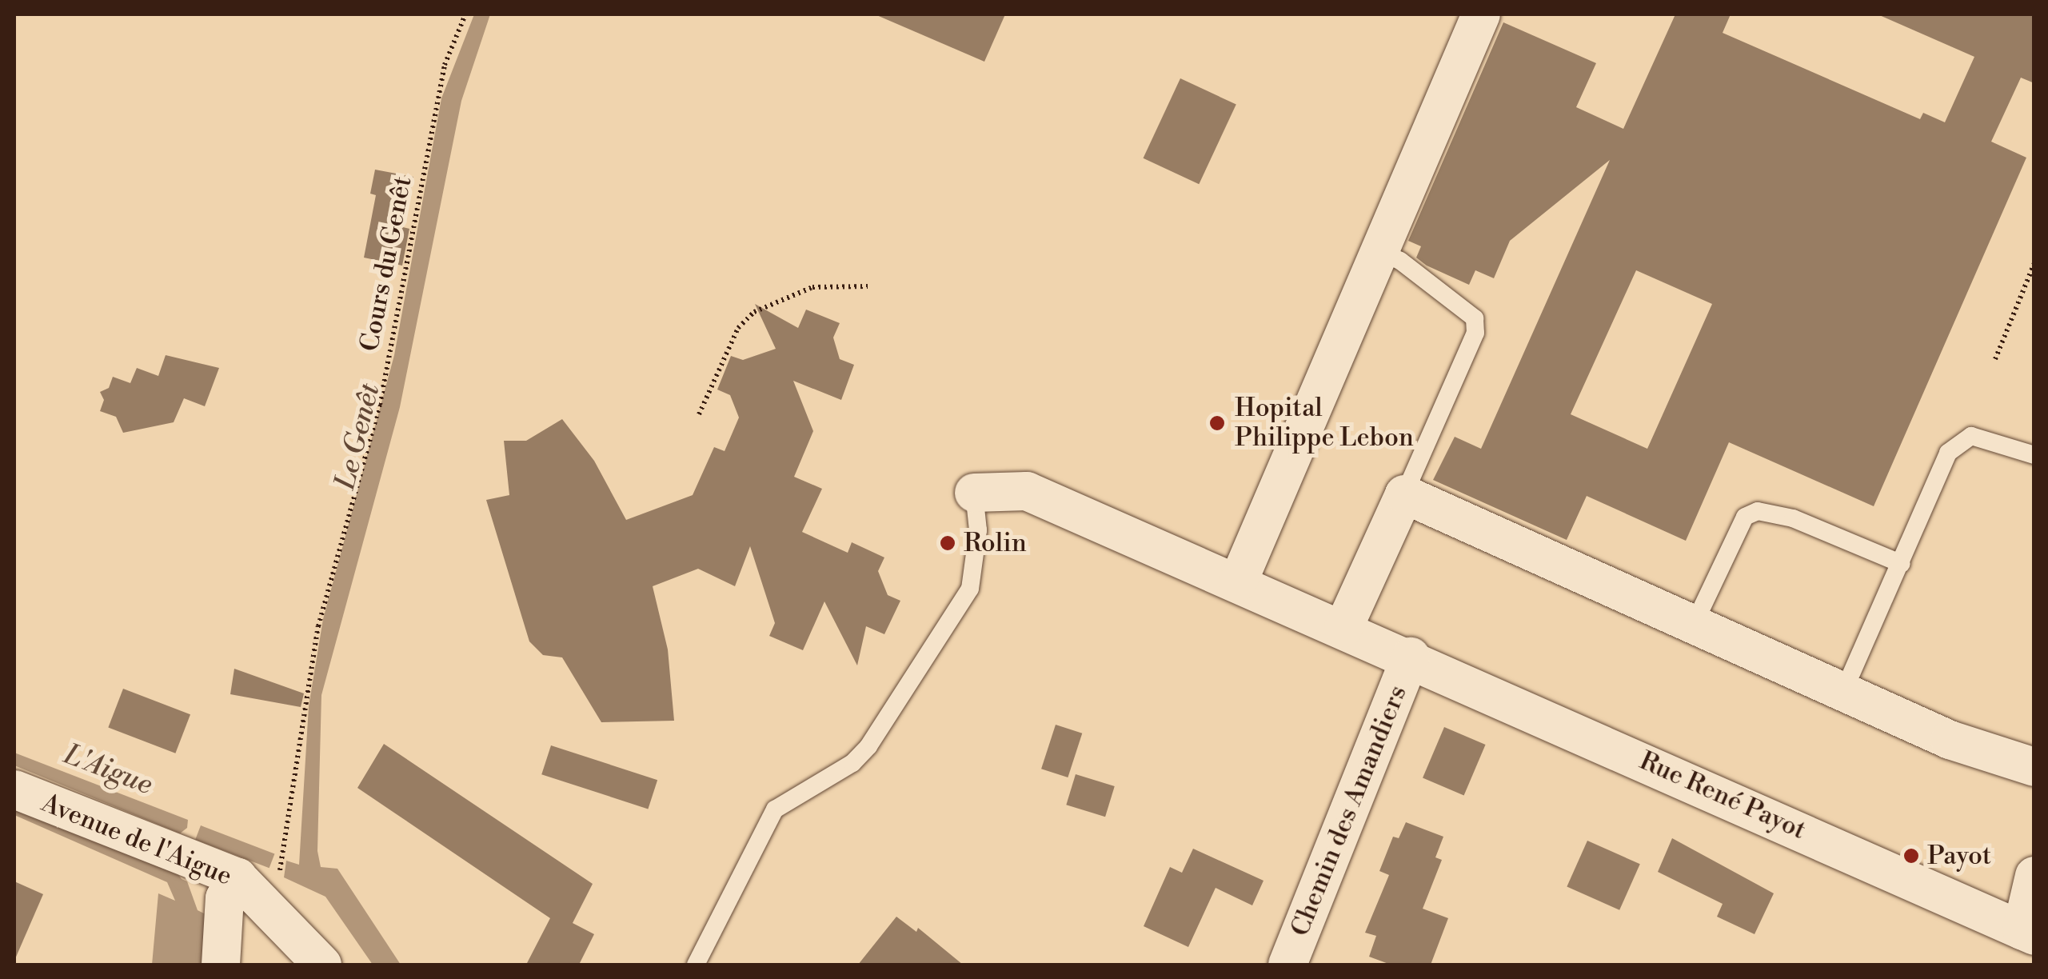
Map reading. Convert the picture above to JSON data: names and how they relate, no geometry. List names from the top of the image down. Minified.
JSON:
{"streets":{"street":["Rue René Payot","Chemin des Amandiers","Avenue de l'Aigue"],"path":["Cours du Genêt"]},"crossings":[["Rue René Payot","Chemin des Amandiers"]],"water":["Le Genêt","L'Aigue"],"places":["Hopital Philippe Lebon","Rolin","Payot"]}
